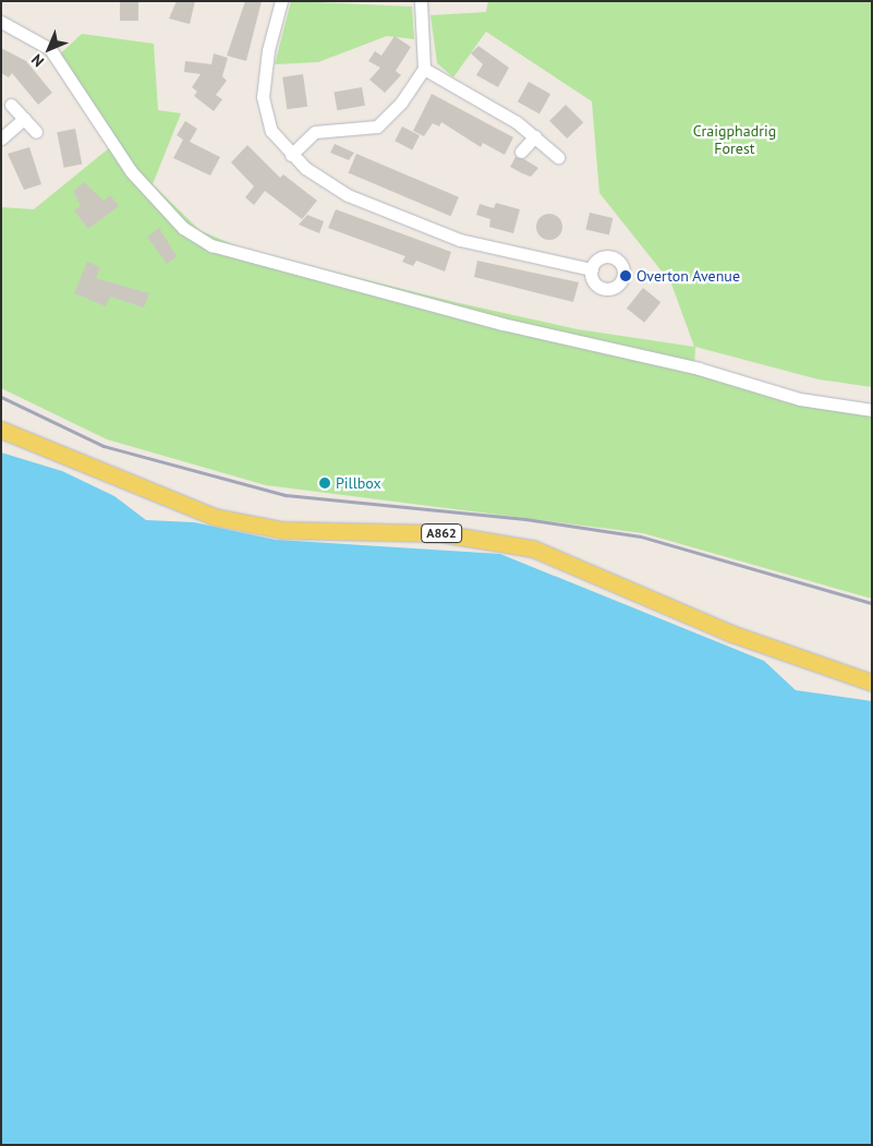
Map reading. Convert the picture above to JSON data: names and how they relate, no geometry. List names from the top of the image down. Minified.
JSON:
{"streets":{"main road":["A862"]},"parks":["Craigphadrig Forest"],"places":["Overton Avenue","Pillbox"],"north":"bottom left"}
